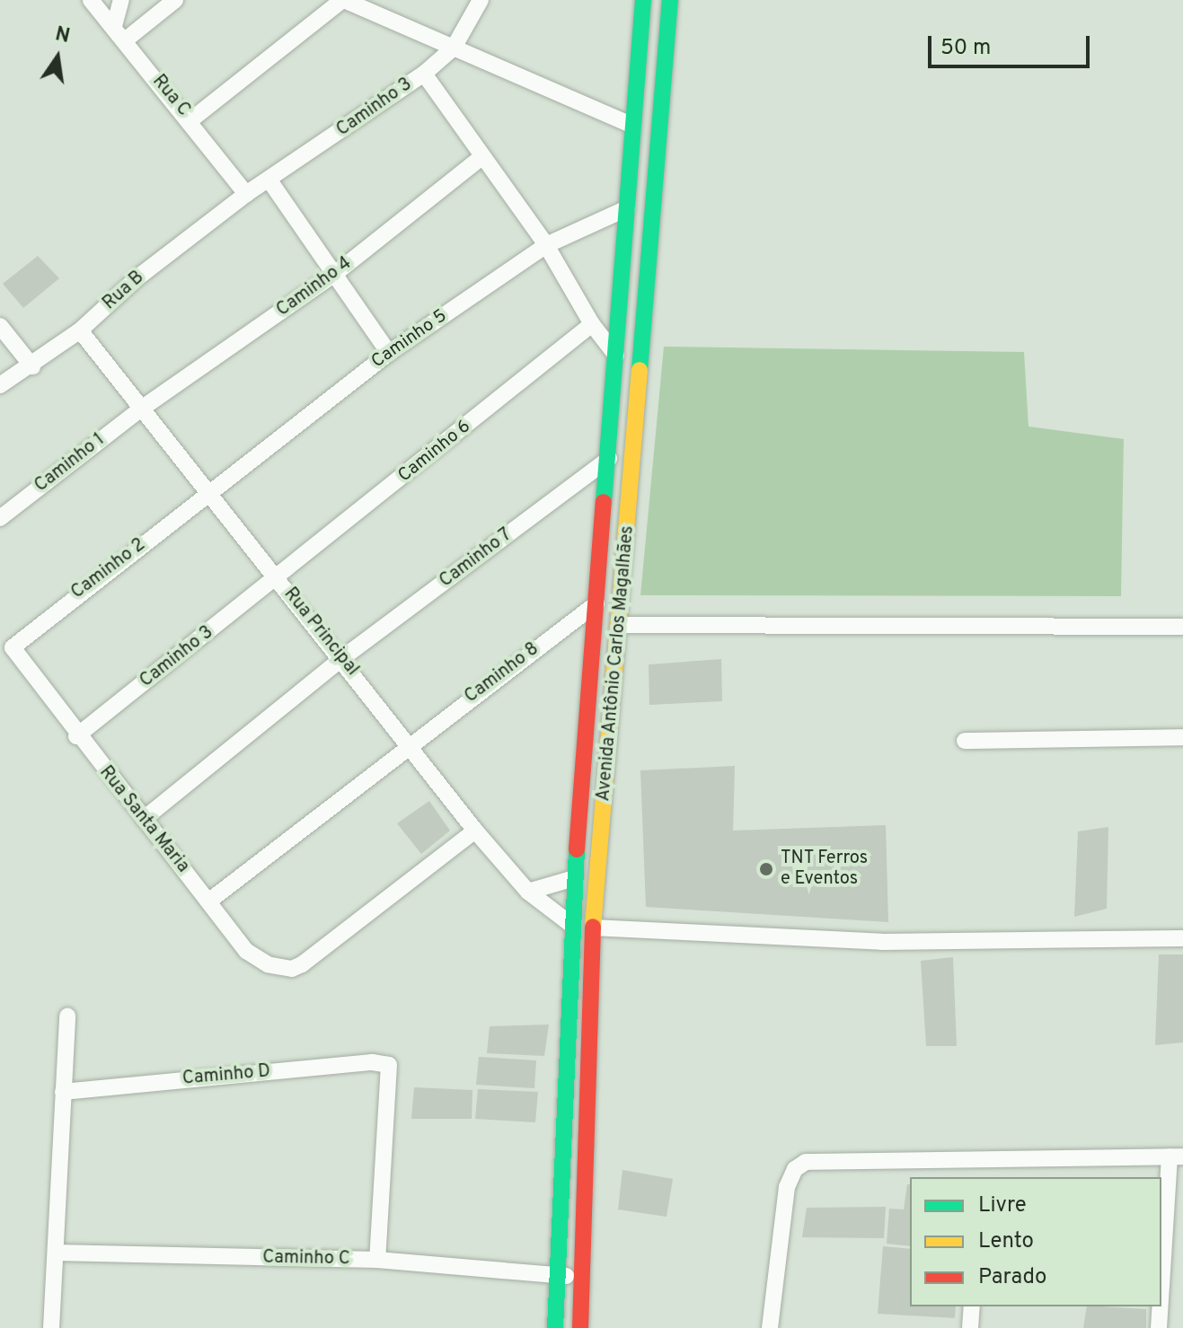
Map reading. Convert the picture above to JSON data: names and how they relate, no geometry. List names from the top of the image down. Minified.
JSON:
{"streets":{"main road":["Avenida Antônio Carlos Magalhães"],"street":["Rua C","Caminho 3","Caminho 4","Rua B","Caminho 5","Caminho 6","Caminho 1","Caminho 7","Caminho 2","Rua Principal","Caminho 8","Rua Santa Maria","Caminho D","Caminho C"]},"crossings":[["Rua C","Caminho 3"],["Rua C","Rua B"],["Caminho 3","Rua B"],["Caminho 3","Caminho 6"],["Caminho 3","Rua Principal"],["Caminho 3","Rua Santa Maria"],["Caminho 4","Caminho 1"],["Caminho 4","Rua Principal"],["Rua B","Rua Principal"],["Caminho 5","Caminho 2"],["Caminho 5","Rua Principal"],["Caminho 5","Avenida Antônio Carlos Magalhães"],["Caminho 6","Rua Principal"],["Caminho 1","Rua Principal"],["Caminho 7","Rua Principal"],["Caminho 7","Avenida Antônio Carlos Magalhães"],["Caminho 2","Rua Principal"],["Caminho 2","Rua Santa Maria"],["Rua Principal","Avenida Antônio Carlos Magalhães"],["Rua Principal","Caminho 8"],["Rua Principal","Rua Santa Maria"],["Avenida Antônio Carlos Magalhães","Caminho 8"],["Avenida Antônio Carlos Magalhães","Caminho C"],["Caminho D","Caminho C"]],"places":["TNT Ferros e Eventos"],"legend":["Livre","Lento","Parado"],"scale_bar":"50 m","north":"top"}
